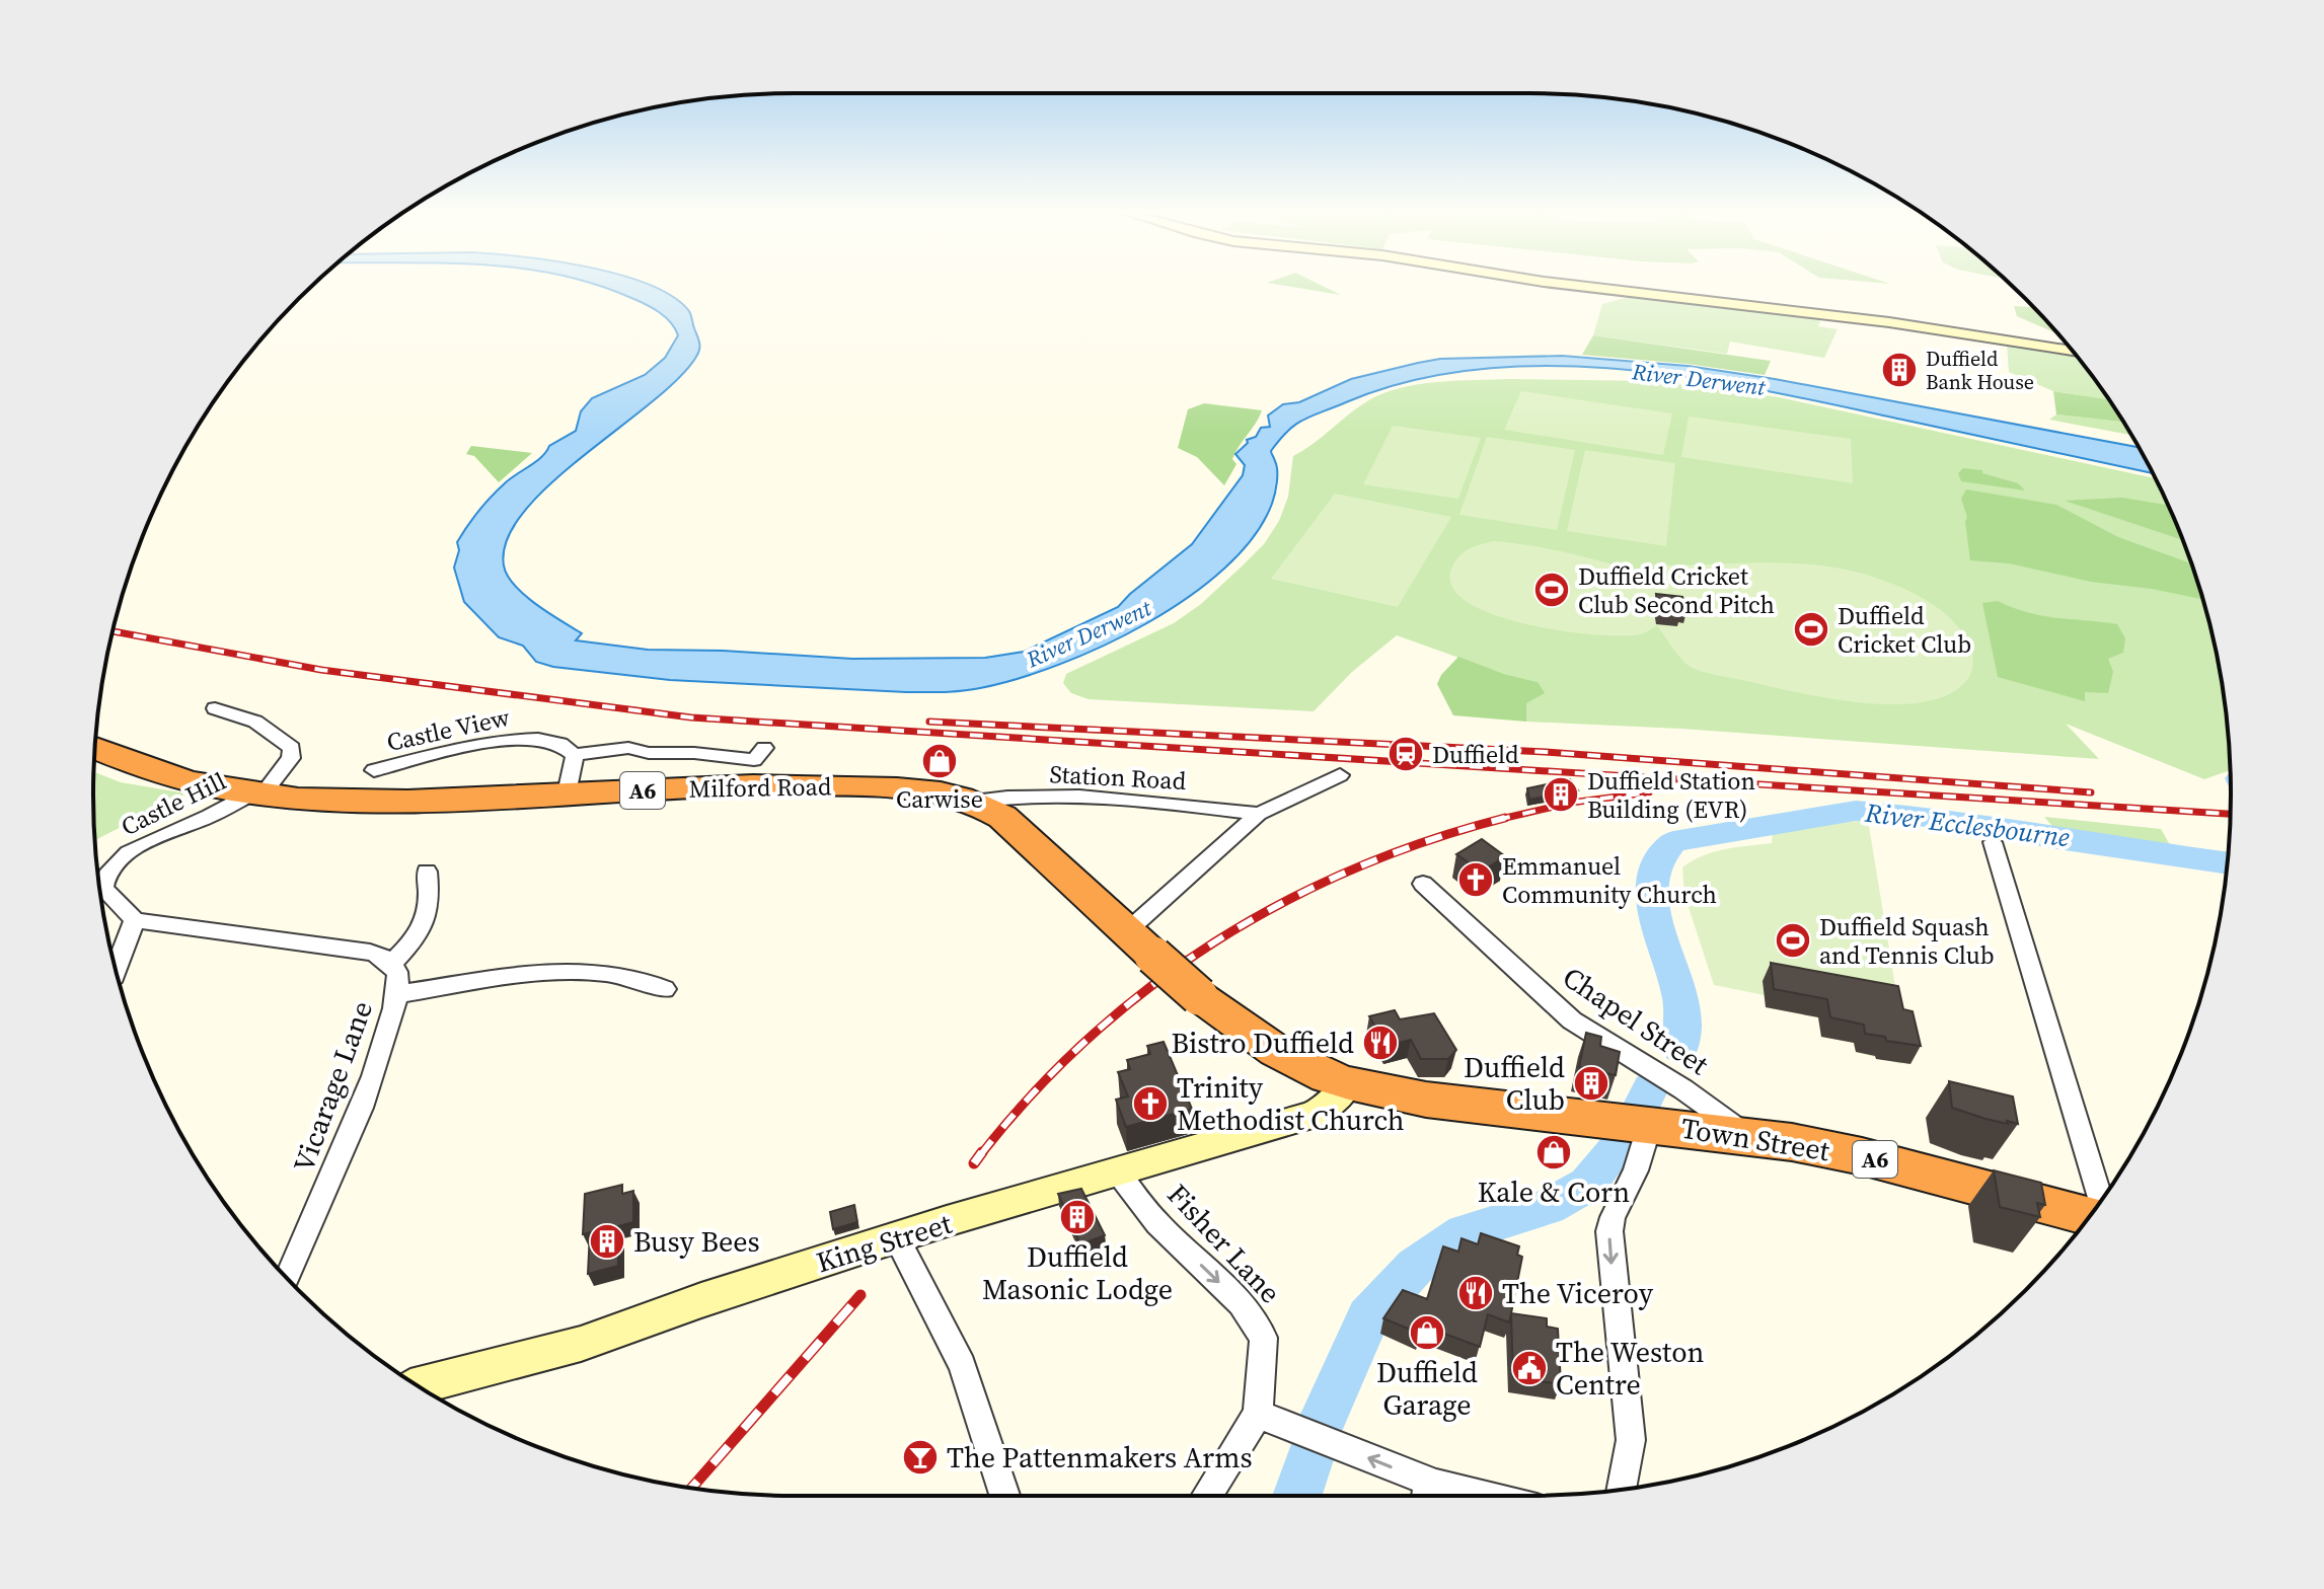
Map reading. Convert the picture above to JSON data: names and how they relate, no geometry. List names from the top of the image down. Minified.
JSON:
{"streets":{"highway":["Milford Road","A6","Town Street"],"street":["Castle View","Station Road","Castle Hill","Chapel Street","Vicarage Lane","King Street","Fisher Lane"]},"crossings":[["Station Road","Milford Road"],["Milford Road","A6"],["Milford Road","Castle Hill"],["Milford Road","King Street"],["A6","Town Street"],["A6","King Street"],["Chapel Street","Town Street"],["King Street","Fisher Lane"]],"one_way":["Fisher Lane"],"water":["River Derwent","River Ecclesbourne"],"places":{"building":["Duffield Bank House","Duffield Station Building (EVR)","Duffield Club","Duffield Masonic Lodge","Busy Bees"],"sports":["Duffield Cricket Club Second Pitch","Duffield Cricket Club","Duffield Squash and Tennis Club"],"station":["Duffield"],"shop":["Carwise","Kale & Corn","Duffield Garage"],"church":["Emmanuel Community Church","Trinity Methodist Church"],"restaurant":["Bistro Duffield","The Viceroy"],"public building":["The Weston Centre"],"bar":["The Pattenmakers Arms"]}}
